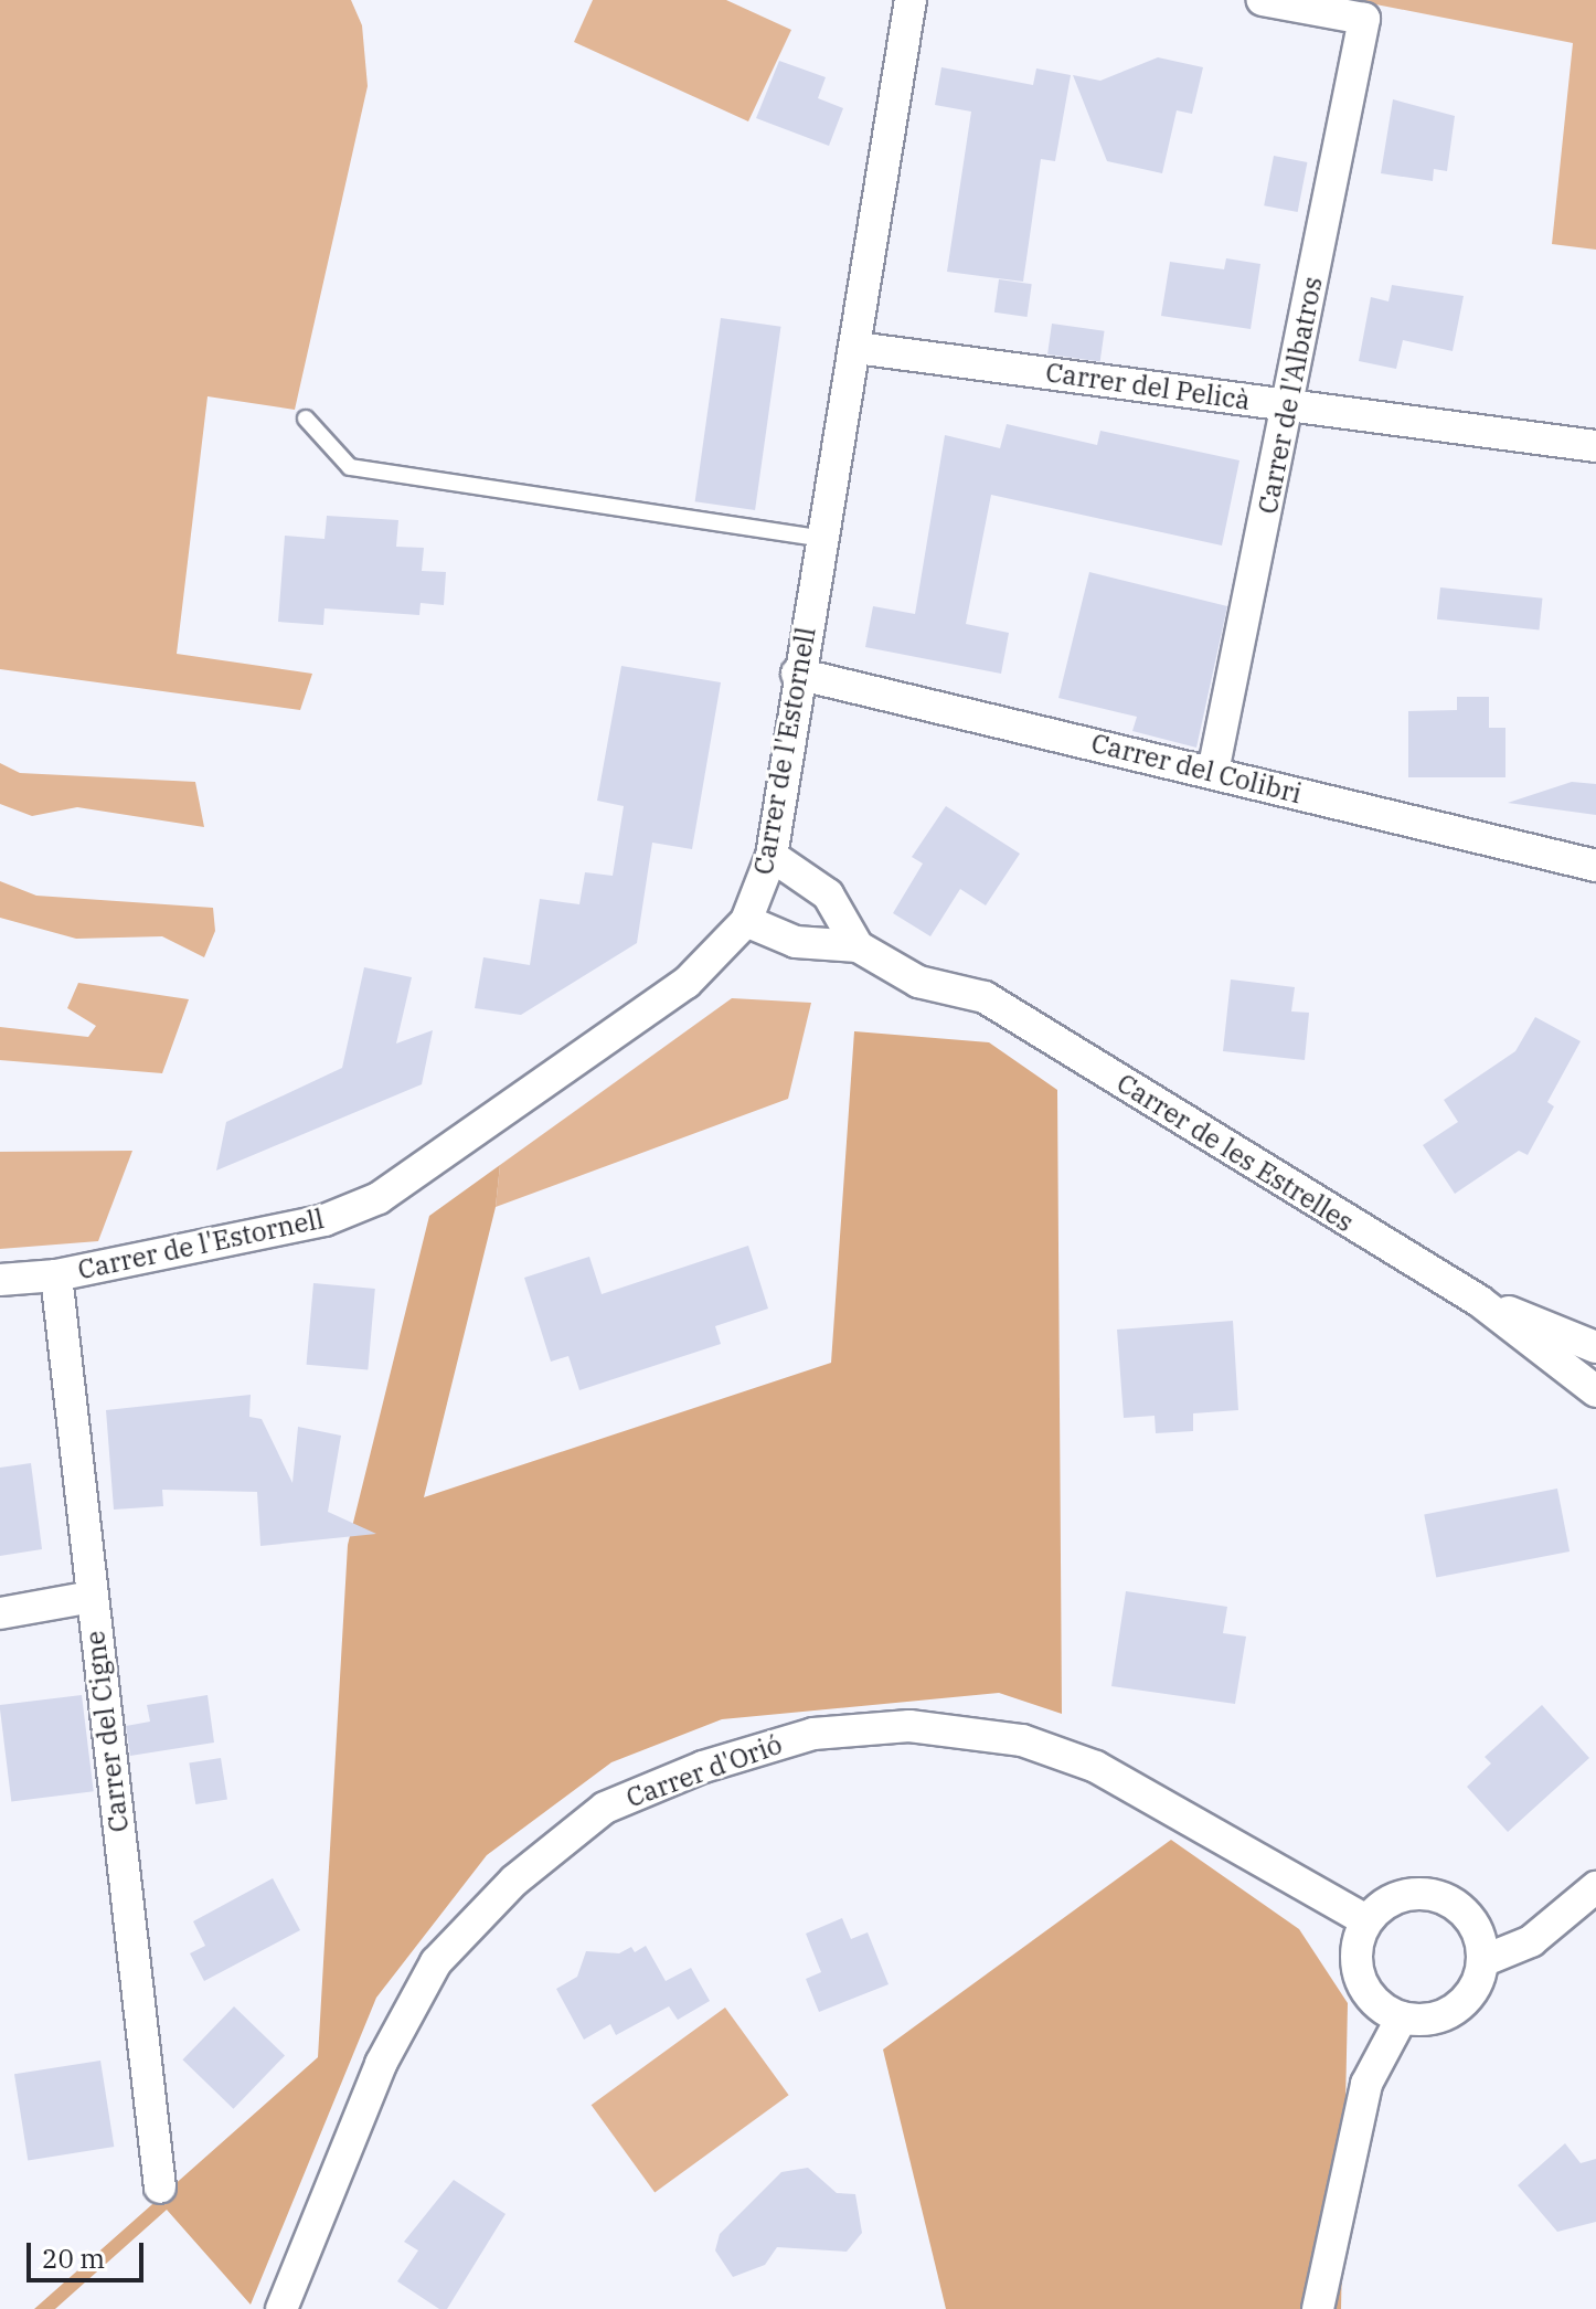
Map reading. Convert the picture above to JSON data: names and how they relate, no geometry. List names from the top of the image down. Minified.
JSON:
{"streets":{"street":["Carrer del Pelicà","Carrer de l'Albatros","Carrer de l'Estornell","Carrer del Colibri","Carrer de les Estrelles","Carrer del Cigne","Carrer d'Orió"]},"crossings":[["Carrer del Pelicà","Carrer de l'Albatros"],["Carrer del Pelicà","Carrer de l'Estornell"],["Carrer de l'Albatros","Carrer del Colibri"],["Carrer de l'Estornell","Carrer del Colibri"],["Carrer de l'Estornell","Carrer de les Estrelles"],["Carrer de l'Estornell","Carrer del Cigne"]],"scale_bar":"20 m"}
